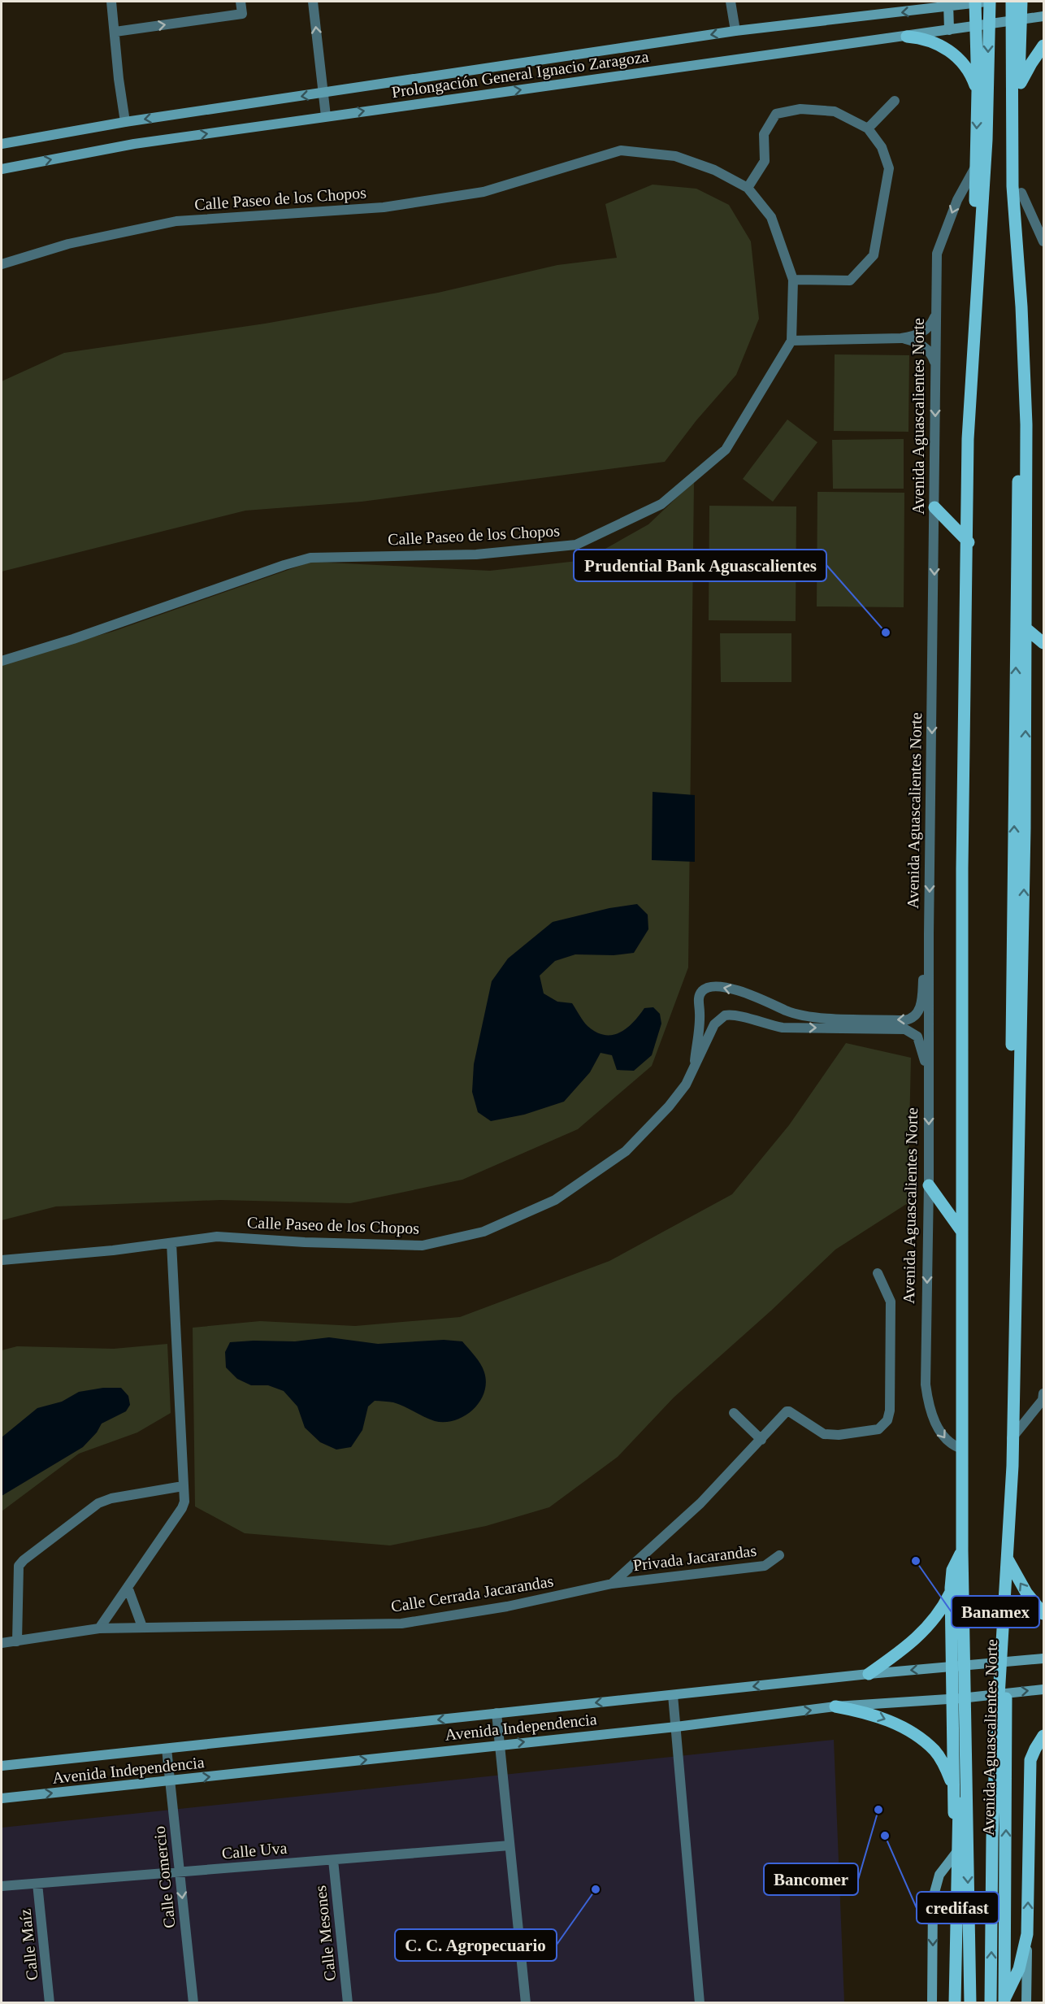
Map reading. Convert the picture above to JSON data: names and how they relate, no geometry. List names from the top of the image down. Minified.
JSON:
{"streets":{"main road":["Avenida Aguascalientes Norte"],"street":["Prolongación General Ignacio Zaragoza","Calle Paseo de los Chopos","Privada Jacarandas","Calle Cerrada Jacarandas","Avenida Independencia","Calle Uva","Calle Comercio","Calle Mesones","Calle Maíz"]},"crossings":[["Prolongación General Ignacio Zaragoza","Avenida Aguascalientes Norte"],["Calle Paseo de los Chopos","Avenida Aguascalientes Norte"],["Avenida Aguascalientes Norte","Avenida Independencia"],["Privada Jacarandas","Calle Cerrada Jacarandas"],["Avenida Independencia","Calle Comercio"],["Calle Uva","Calle Comercio"],["Calle Uva","Calle Mesones"],["Calle Uva","Calle Maíz"]],"one_way":["Calle Comercio"],"places":["Prudential Bank Aguascalientes","Banamex","Bancomer","credifast","C. C. Agropecuario"]}
